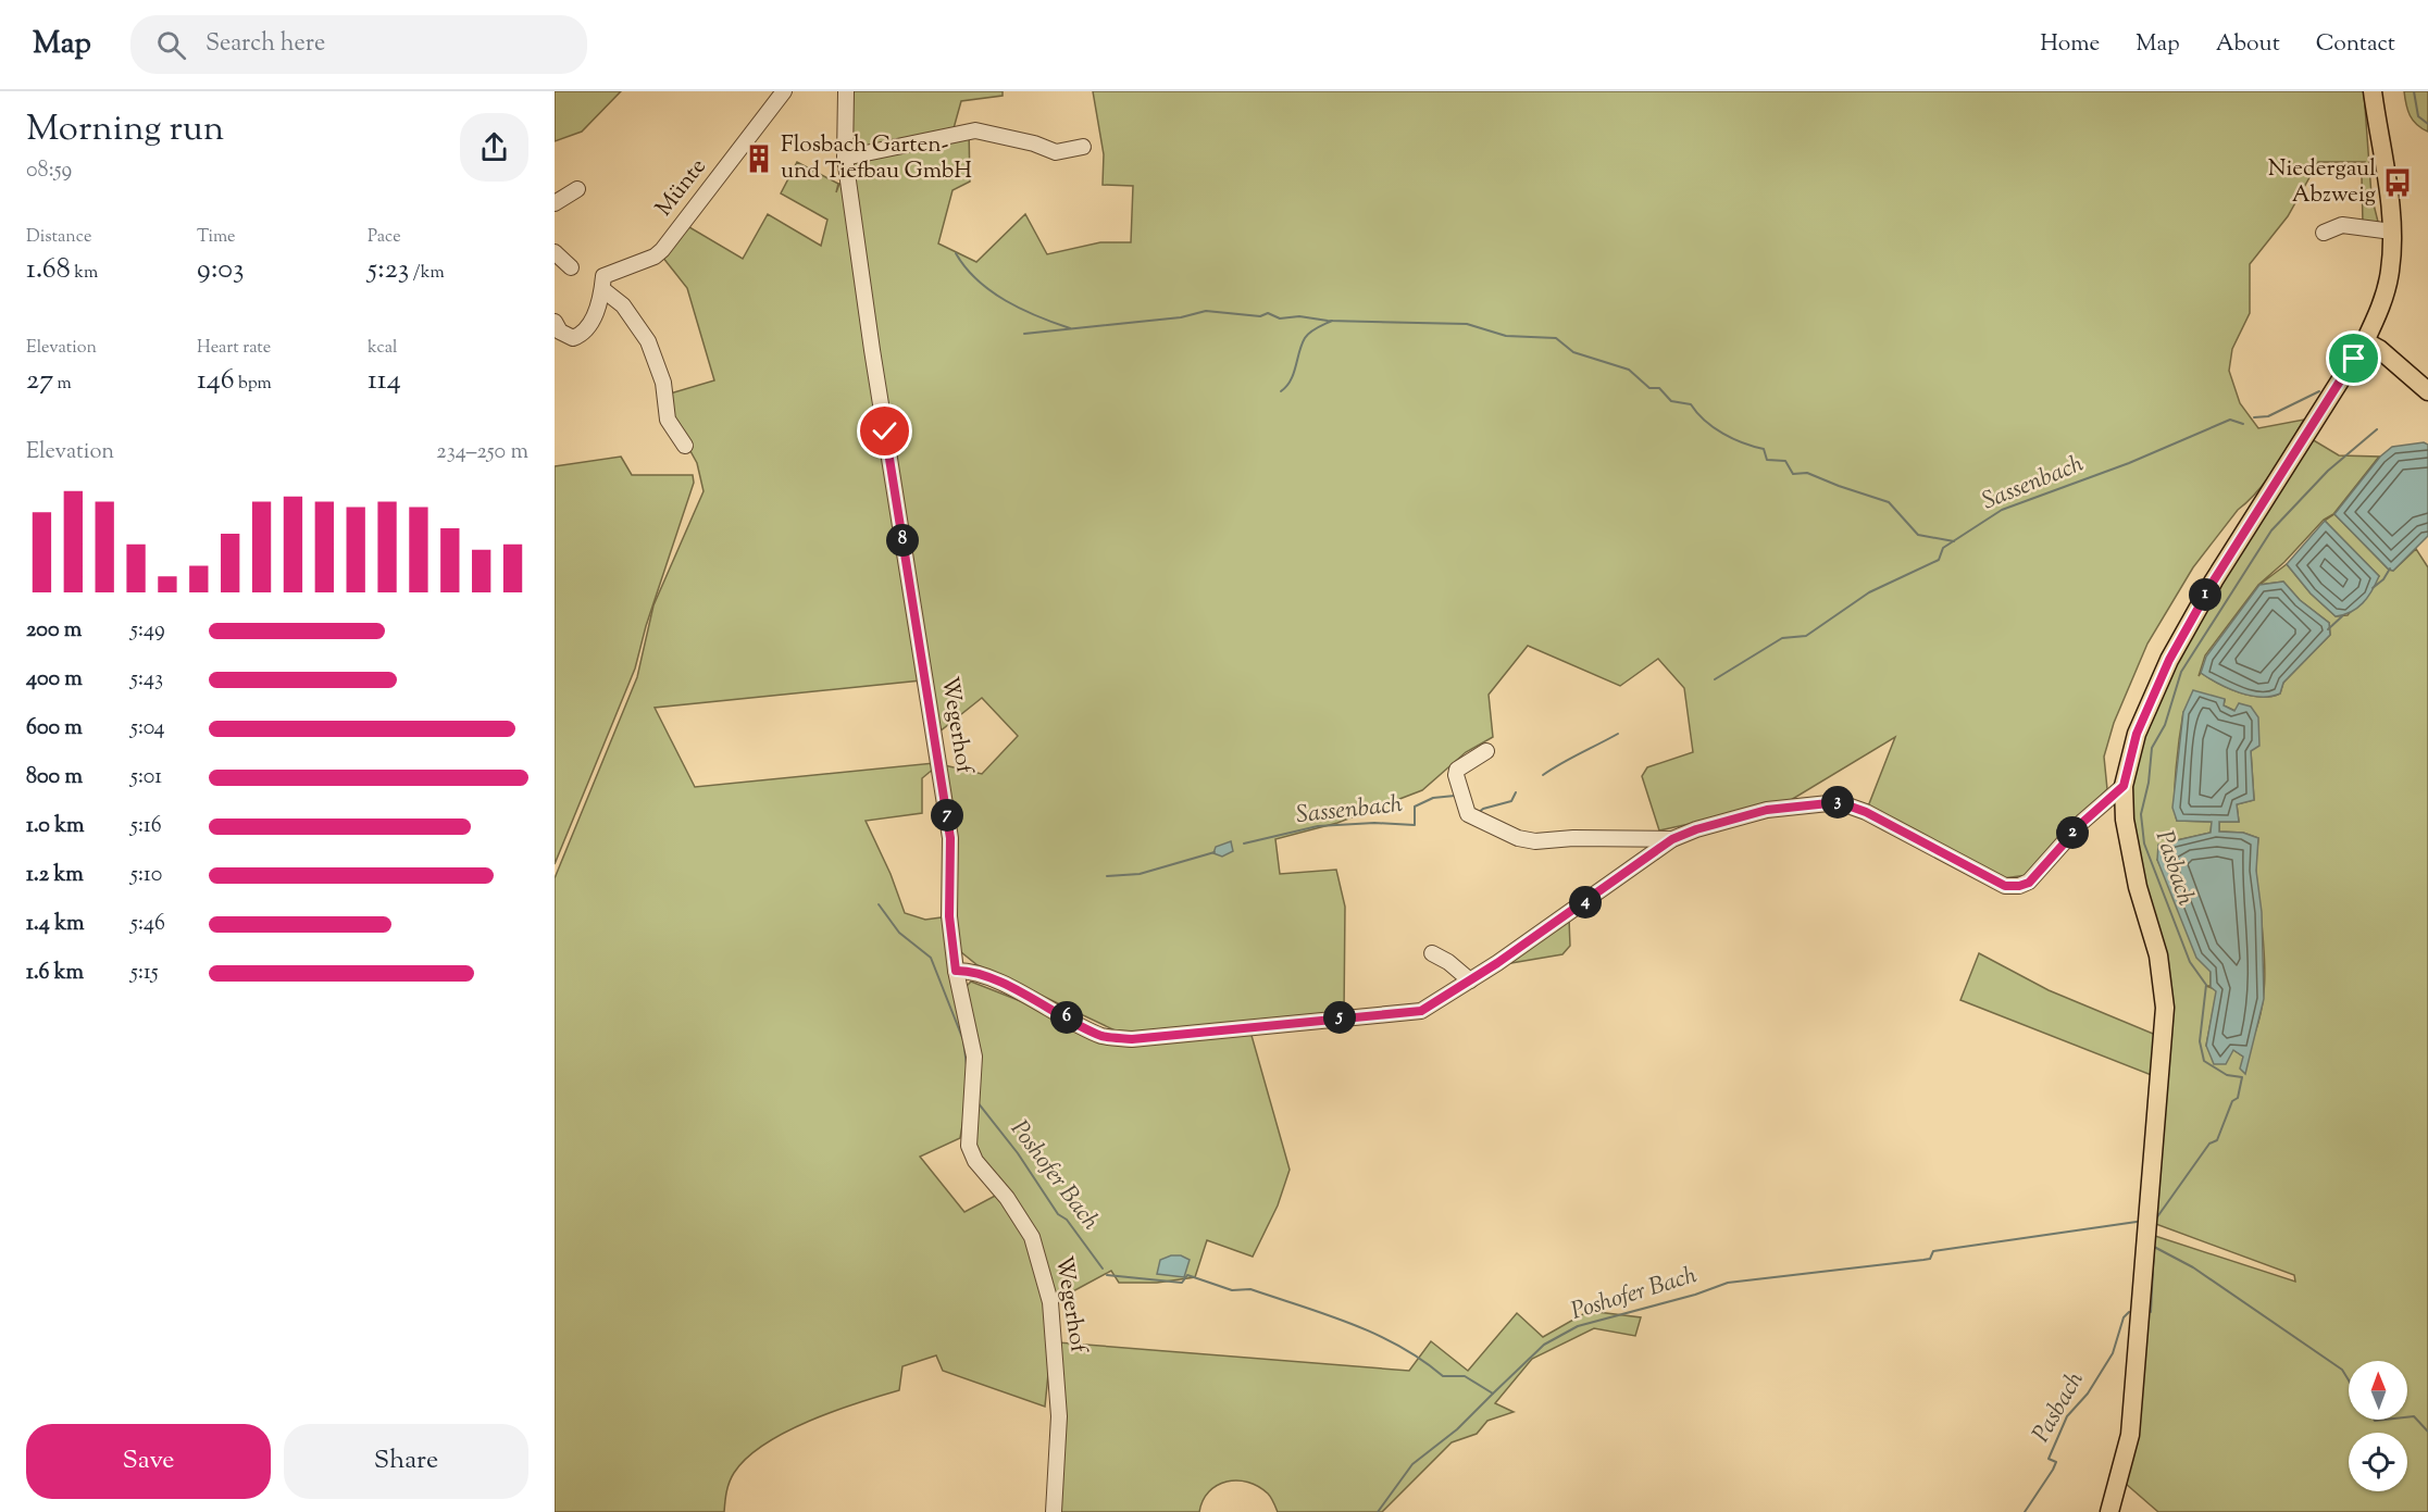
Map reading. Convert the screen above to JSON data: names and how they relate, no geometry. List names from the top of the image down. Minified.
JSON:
{"streets":{"street":["Münte","Wegerhof"]},"water":["Sassenbach","Pasbach","Poshofer Bach"],"places":{"building":["Flosbach Garten- und Tiefbau GmbH"],"bus stop":["Niedergaul Abzweig"]},"north":"top","page":{"header":"Map","search":"Search here","nav":["Home","Map","About","Contact"],"heading":["Morning run","08:59"],"stats":[["Distance","1.68 km"],["Time","9:03"],["Pace","5:23 /km"],["Elevation","27 m"],["Heart rate","146 bpm"],["kcal","114"]],"chart":["Elevation","234–250 m"],"pins":["8","1","3","7","2","4","5","6"],"list":[{"name":"200 m","note":"5:49"},{"name":"400 m","note":"5:43"},{"name":"600 m","note":"5:04"},{"name":"800 m","note":"5:01"},{"name":"1.0 km","note":"5:16"},{"name":"1.2 km","note":"5:10"},{"name":"1.4 km","note":"5:46"},{"name":"1.6 km","note":"5:15"}],"buttons":["Save","Share"]}}
